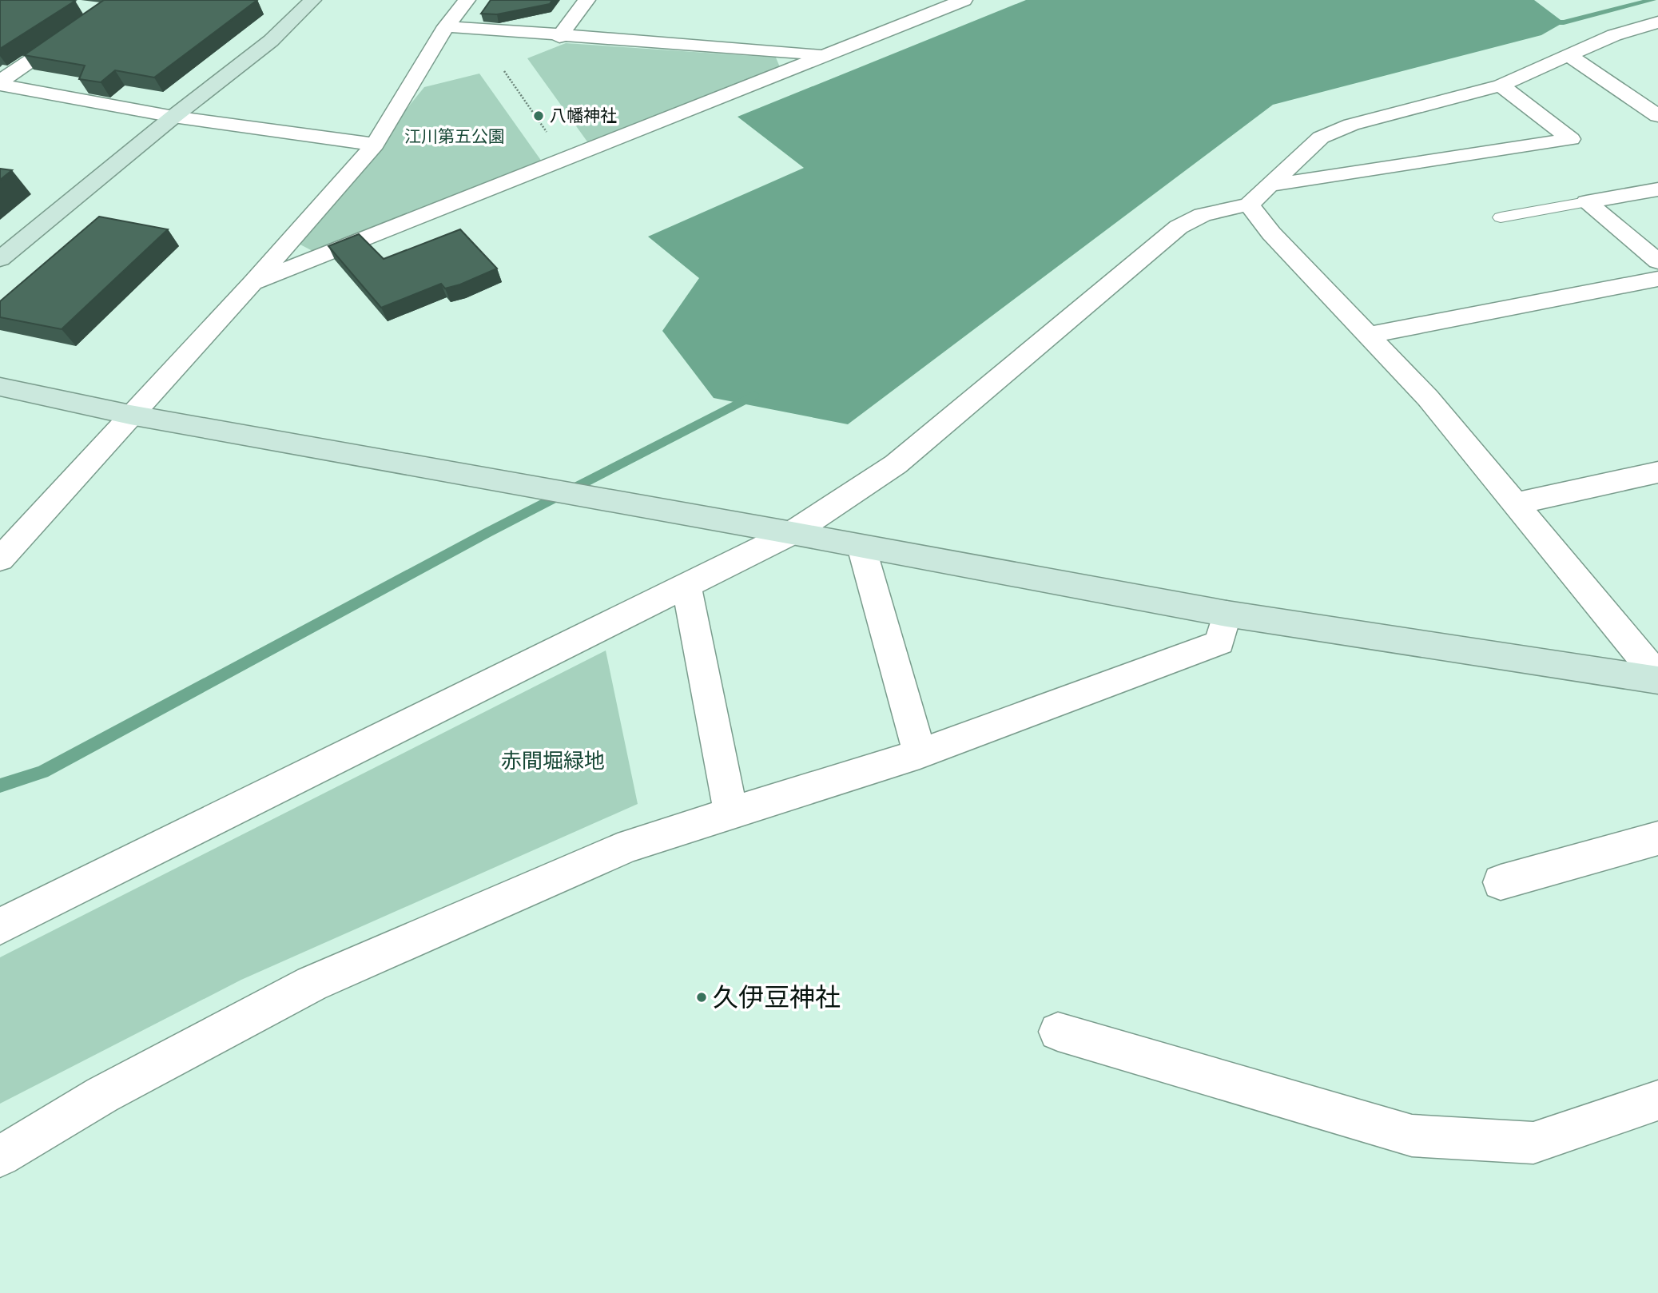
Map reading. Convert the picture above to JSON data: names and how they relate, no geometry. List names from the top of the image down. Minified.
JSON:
{"parks":["江川第五公園","赤間堀緑地"],"places":["八幡神社","久伊豆神社"]}
